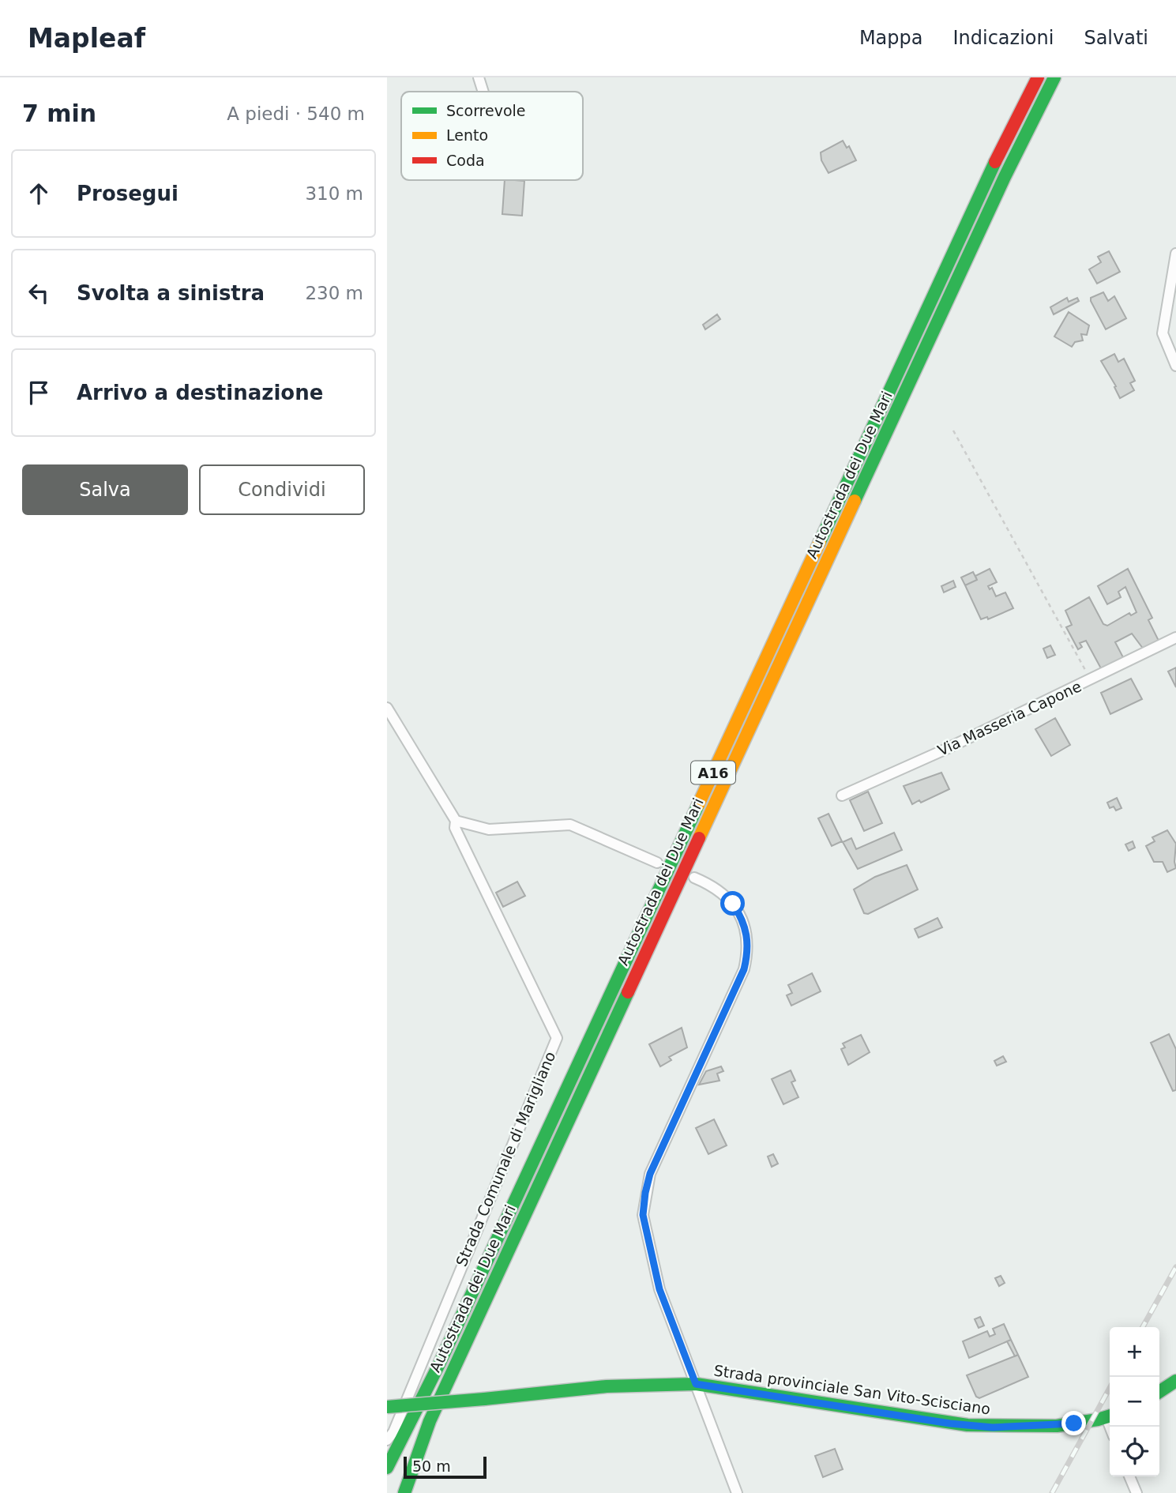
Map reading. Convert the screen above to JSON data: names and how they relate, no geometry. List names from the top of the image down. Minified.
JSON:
{"streets":{"main road":["Autostrada dei Due Mari","A16","Strada provinciale San Vito-Scisciano"],"street":["Via Masseria Capone","Strada Comunale di Marigliano"]},"legend":["Scorrevole","Lento","Coda"],"scale_bar":"50 m","page":{"header":"Mapleaf","nav":["Mappa","Indicazioni","Salvati"],"heading":["7 min","A piedi · 540 m"],"list":[["Prosegui","310 m"],["Svolta a sinistra","230 m"],"Arrivo a destinazione"],"buttons":["Salva","Condividi"],"map_buttons":["+","−"],"scale":"50 m"}}
